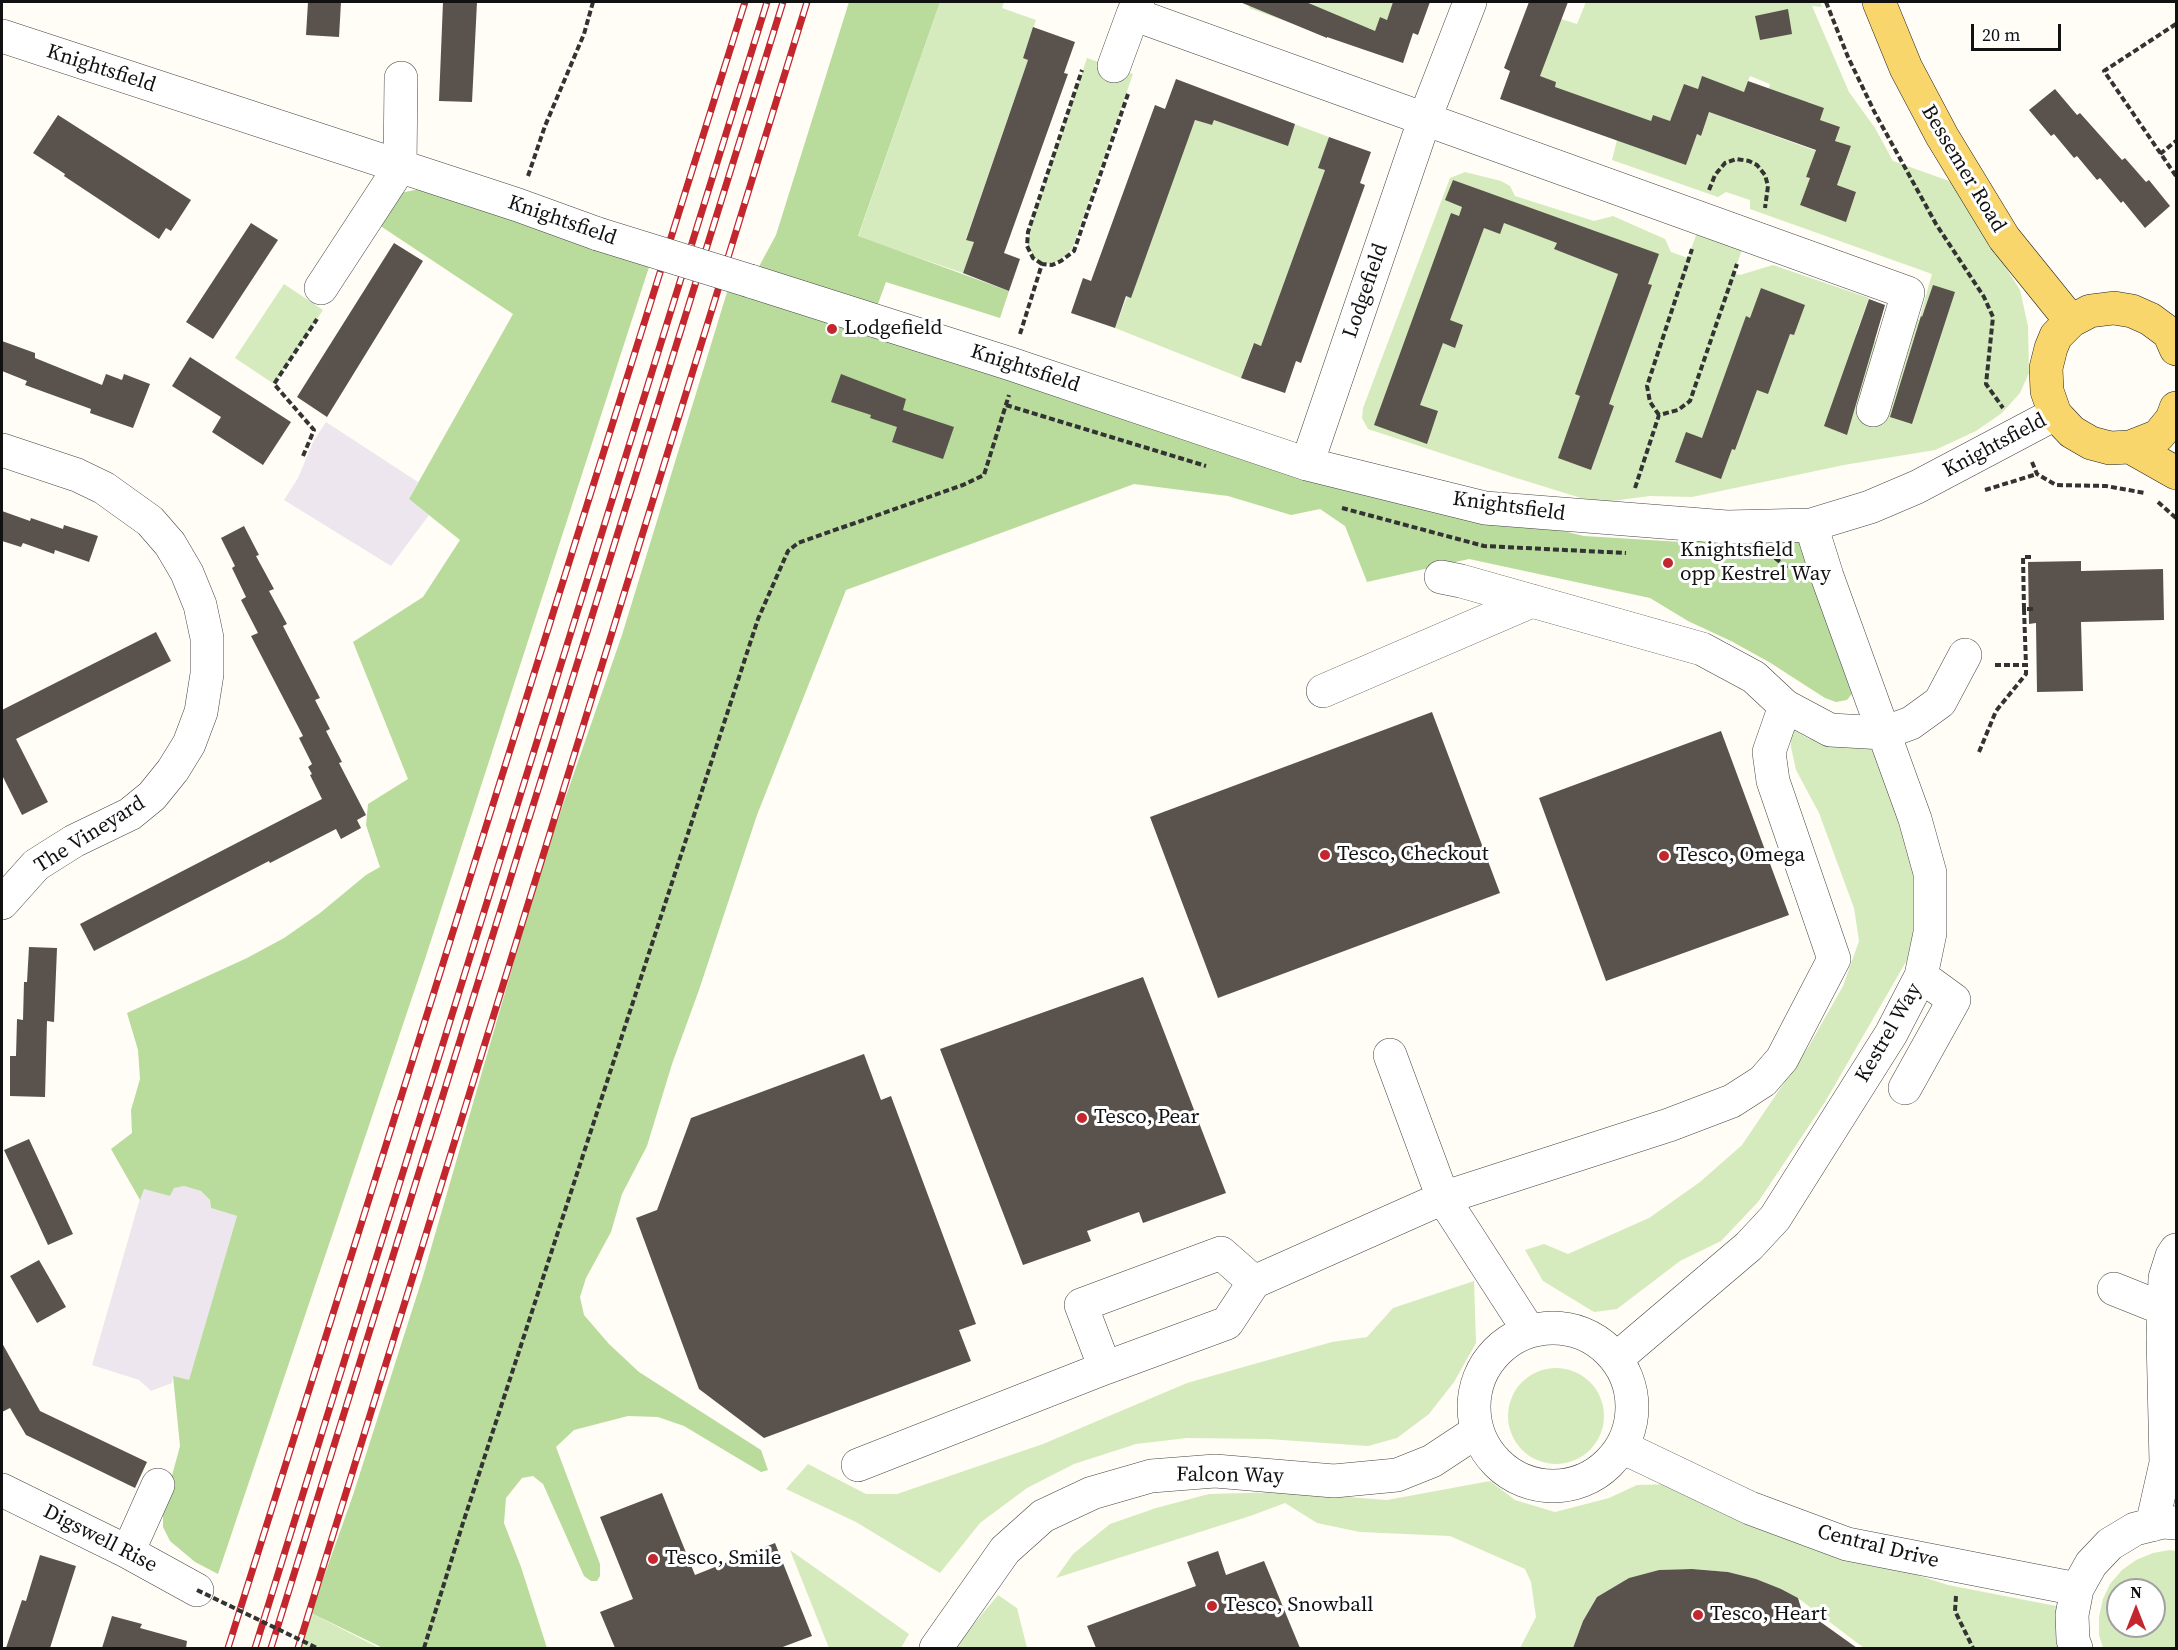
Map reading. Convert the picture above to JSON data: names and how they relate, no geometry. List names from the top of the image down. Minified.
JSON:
{"streets":{"main road":["Bessemer Road"],"street":["Knightsfield","Lodgefield","The Vineyard","Kestrel Way","Falcon Way","Digswell Rise","Central Drive"]},"crossings":[["Knightsfield","Lodgefield"],["Knightsfield","Kestrel Way"],["Kestrel Way","Falcon Way"],["Kestrel Way","Central Drive"],["Falcon Way","Central Drive"]],"places":["Lodgefield","Knightsfield opp Kestrel Way","Tesco, Checkout","Tesco, Omega","Tesco, Pear","Tesco, Smile","Tesco, Snowball","Tesco, Heart"],"scale_bar":"20 m","north":"top"}
